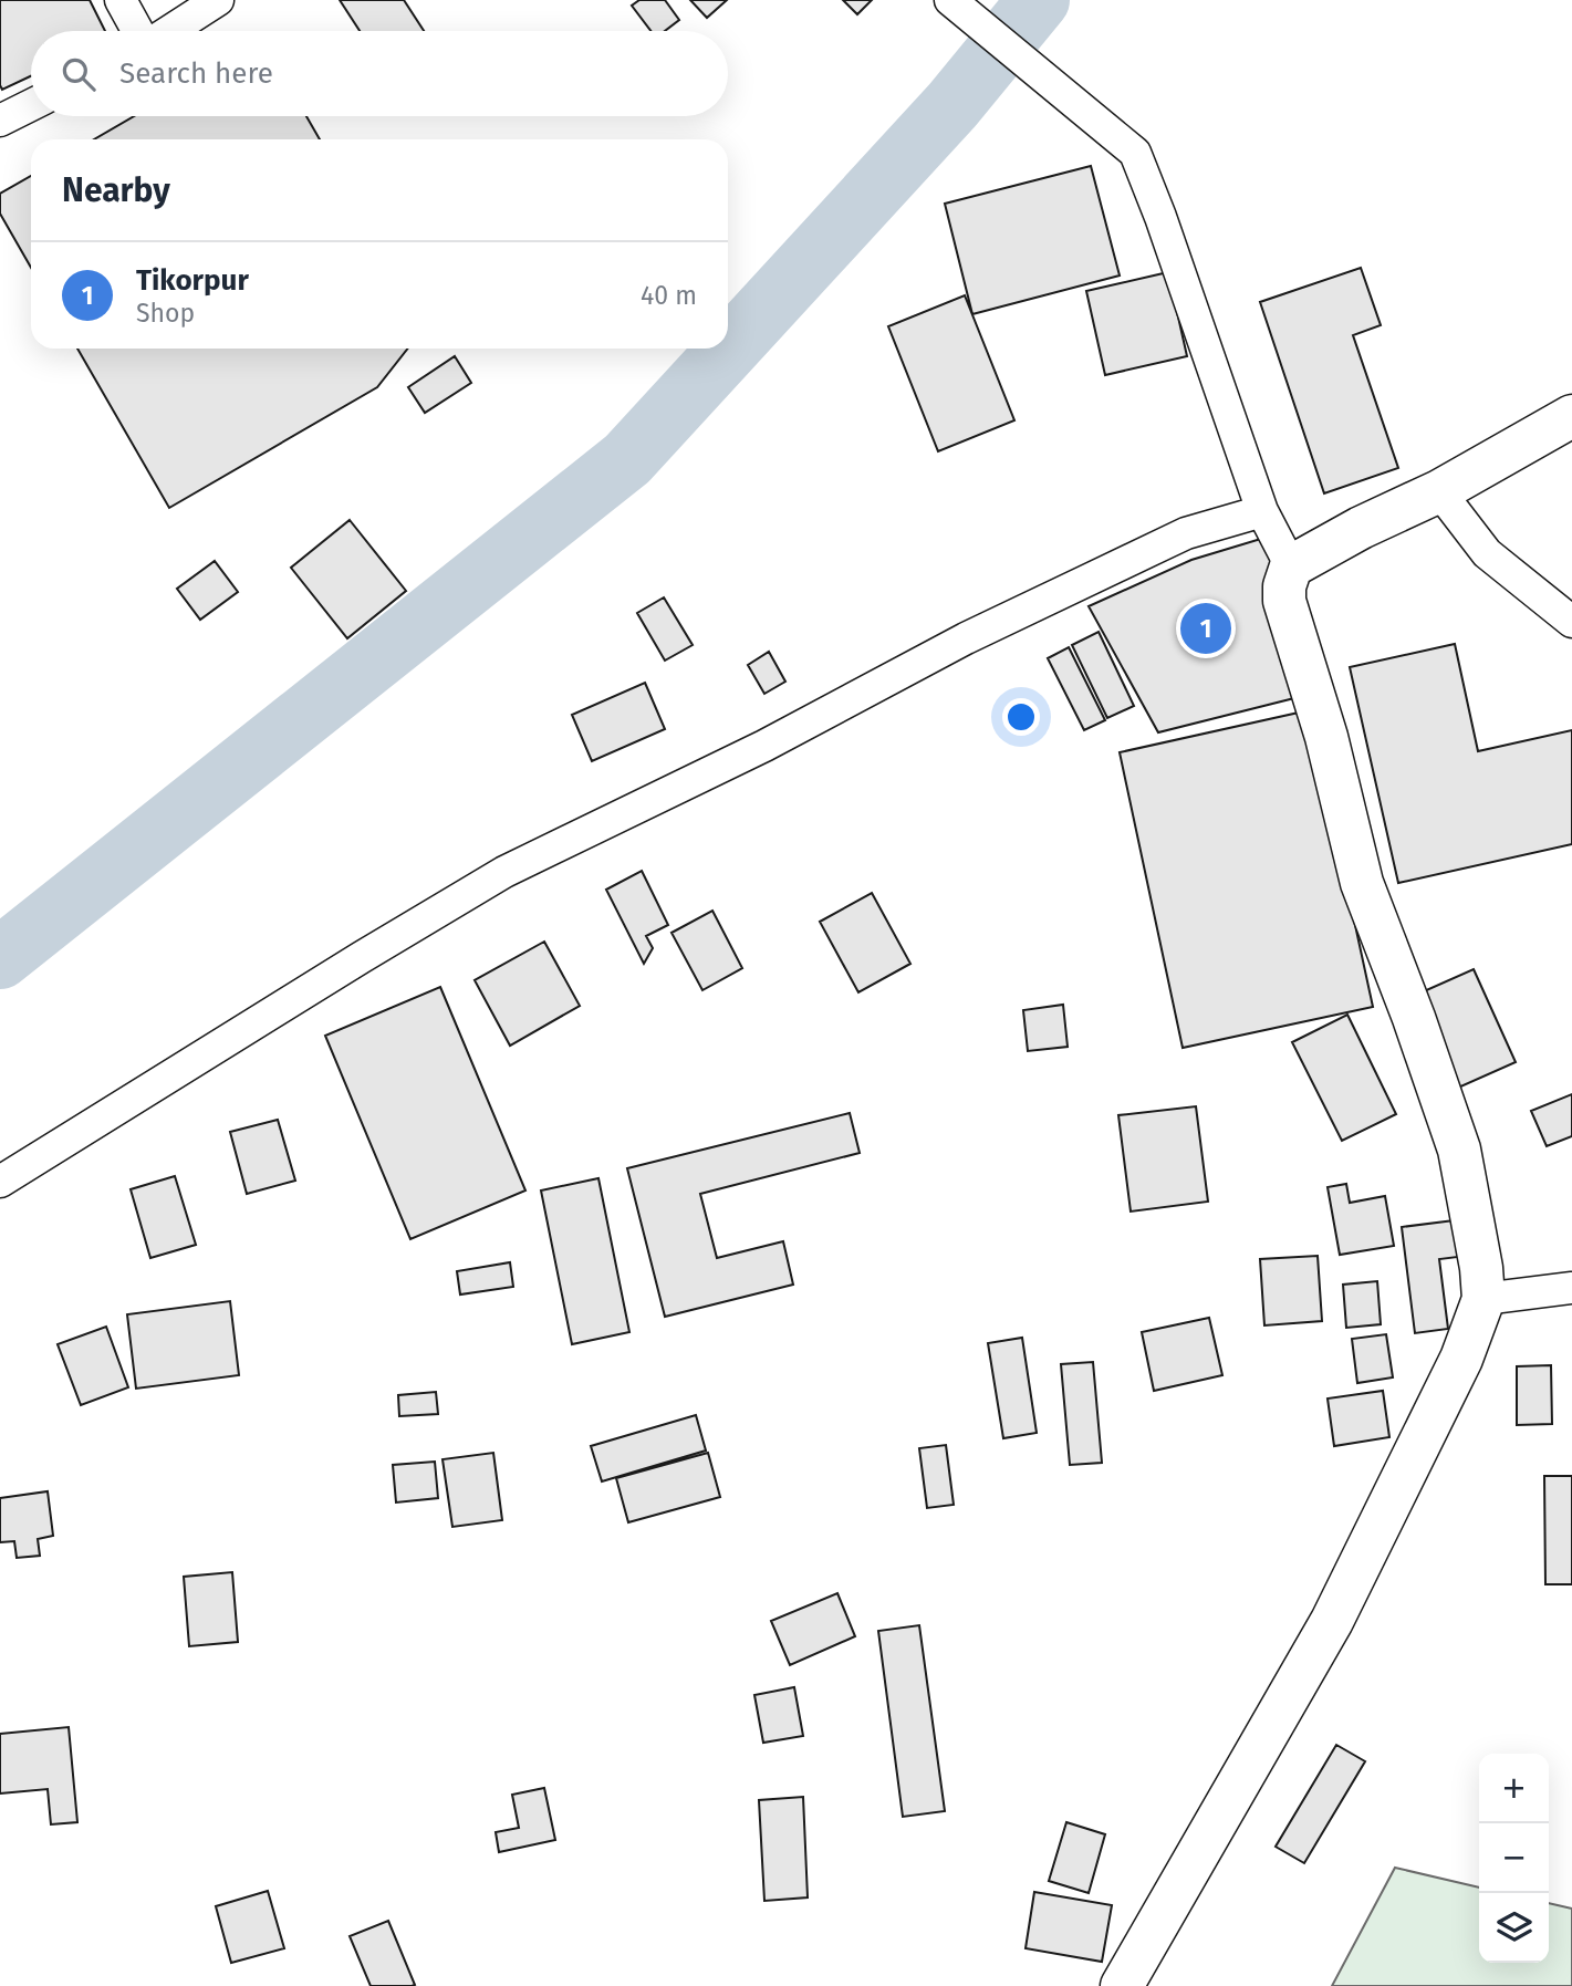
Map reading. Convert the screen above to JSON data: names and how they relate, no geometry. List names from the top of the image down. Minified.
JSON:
{"page":{"search":"Search here","heading":"Nearby","list":[{"mark":"1","name":"Tikorpur","note":"Shop","value":"40 m"}],"pins":"1","map_buttons":["+","−"]}}
